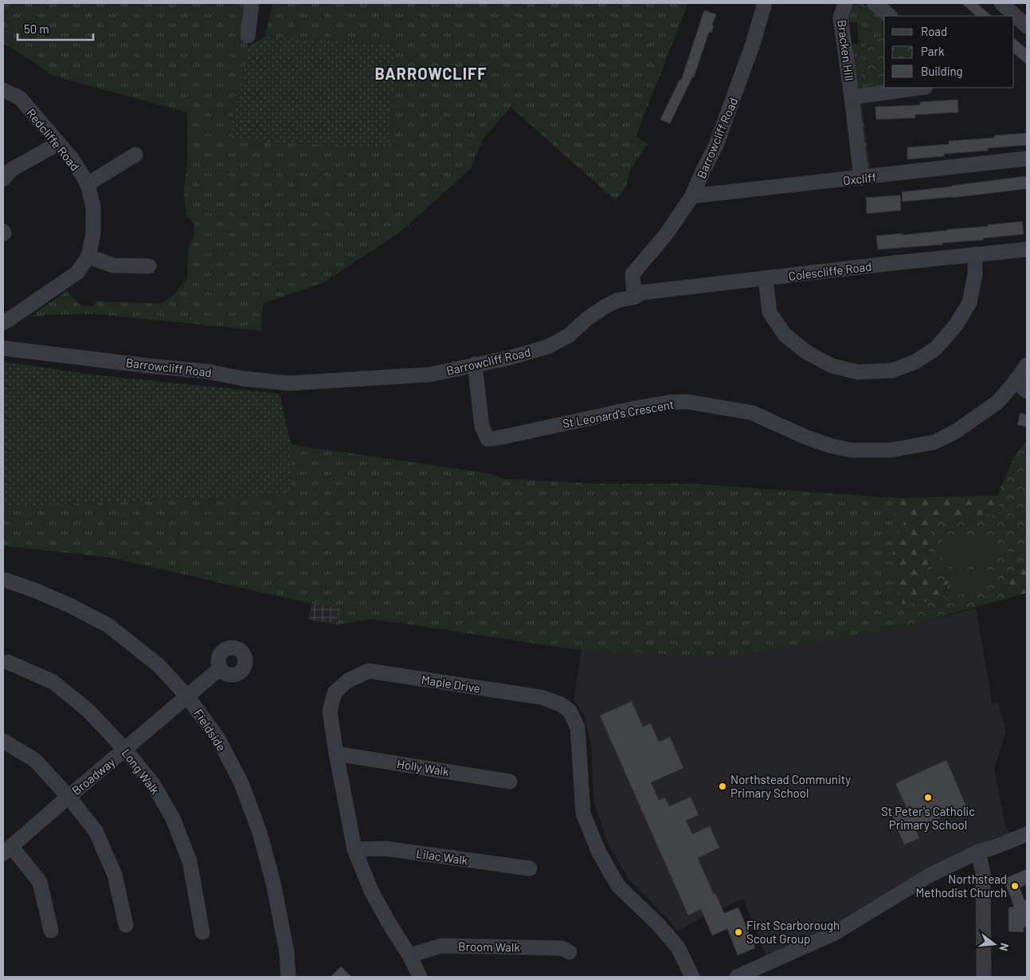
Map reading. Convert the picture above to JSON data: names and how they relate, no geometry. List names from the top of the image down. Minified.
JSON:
{"streets":{"street":["Bracken Hill","Barrowcliff Road","Redcliffe Road","Oxcliff","Colescliffe Road","St Leonard's Crescent","Maple Drive","Fieldside","Holly Walk","Long Walk","Broadway","Lilac Walk","Broom Walk"]},"crossings":[["Bracken Hill","Oxcliff"],["Barrowcliff Road","Oxcliff"],["Barrowcliff Road","Colescliffe Road"],["Barrowcliff Road","St Leonard's Crescent"],["Maple Drive","Holly Walk"],["Maple Drive","Lilac Walk"],["Maple Drive","Broom Walk"],["Fieldside","Broadway"],["Long Walk","Broadway"]],"districts":["BARROWCLIFF"],"places":["Northstead Community Primary School","St Peter's Catholic Primary School","Northstead Methodist Church","First Scarborough Scout Group"],"legend":["Road","Park","Building"],"scale_bar":"50 m","north":"right"}
